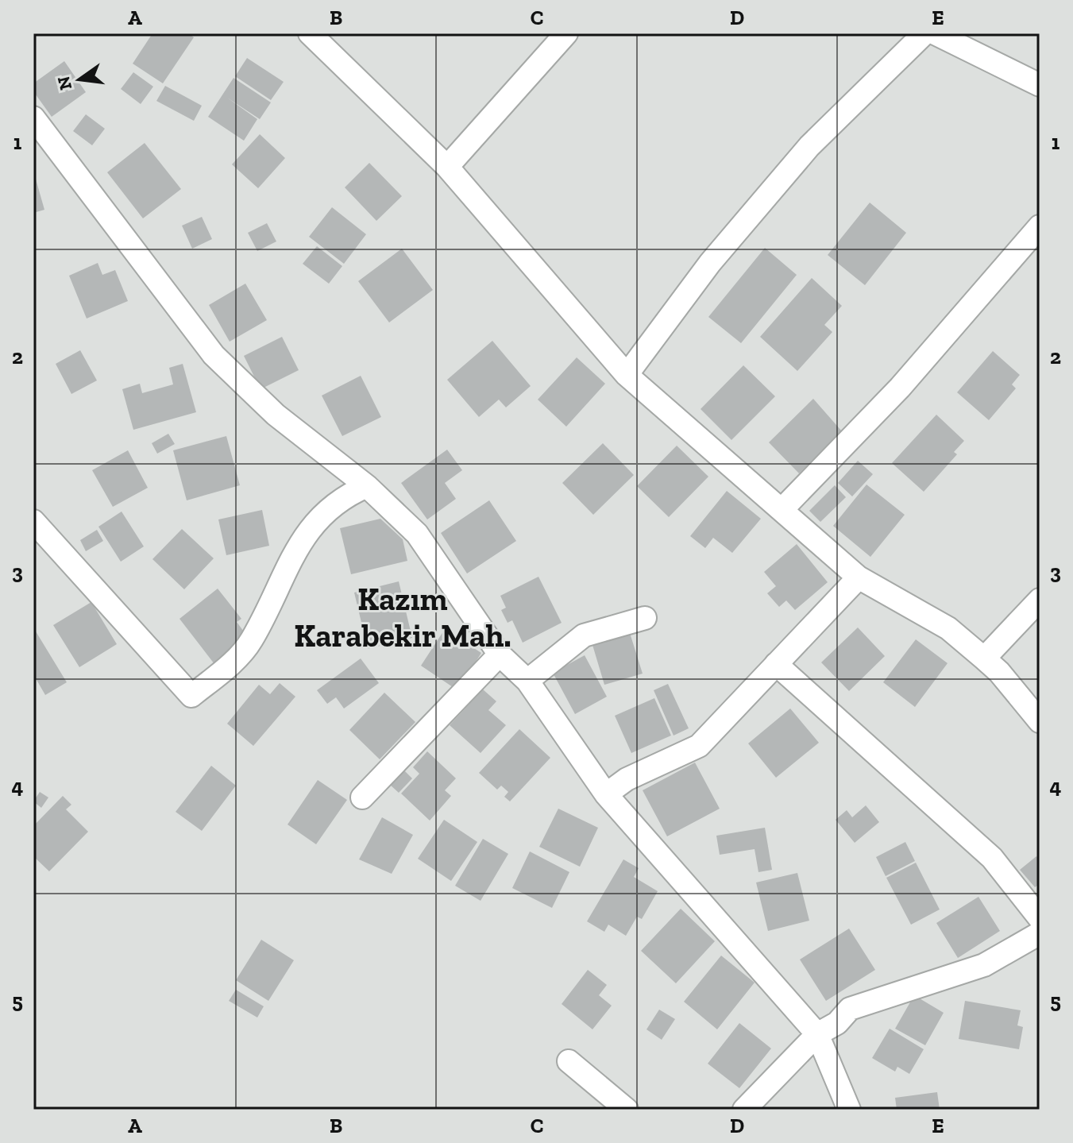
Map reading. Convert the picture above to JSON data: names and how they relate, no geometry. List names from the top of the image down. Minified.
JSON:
{"districts":["Kazım Karabekir Mah."],"north":"left","grid":{"columns":["A","B","C","D","E"],"rows":["1","2","3","4","5"]}}
